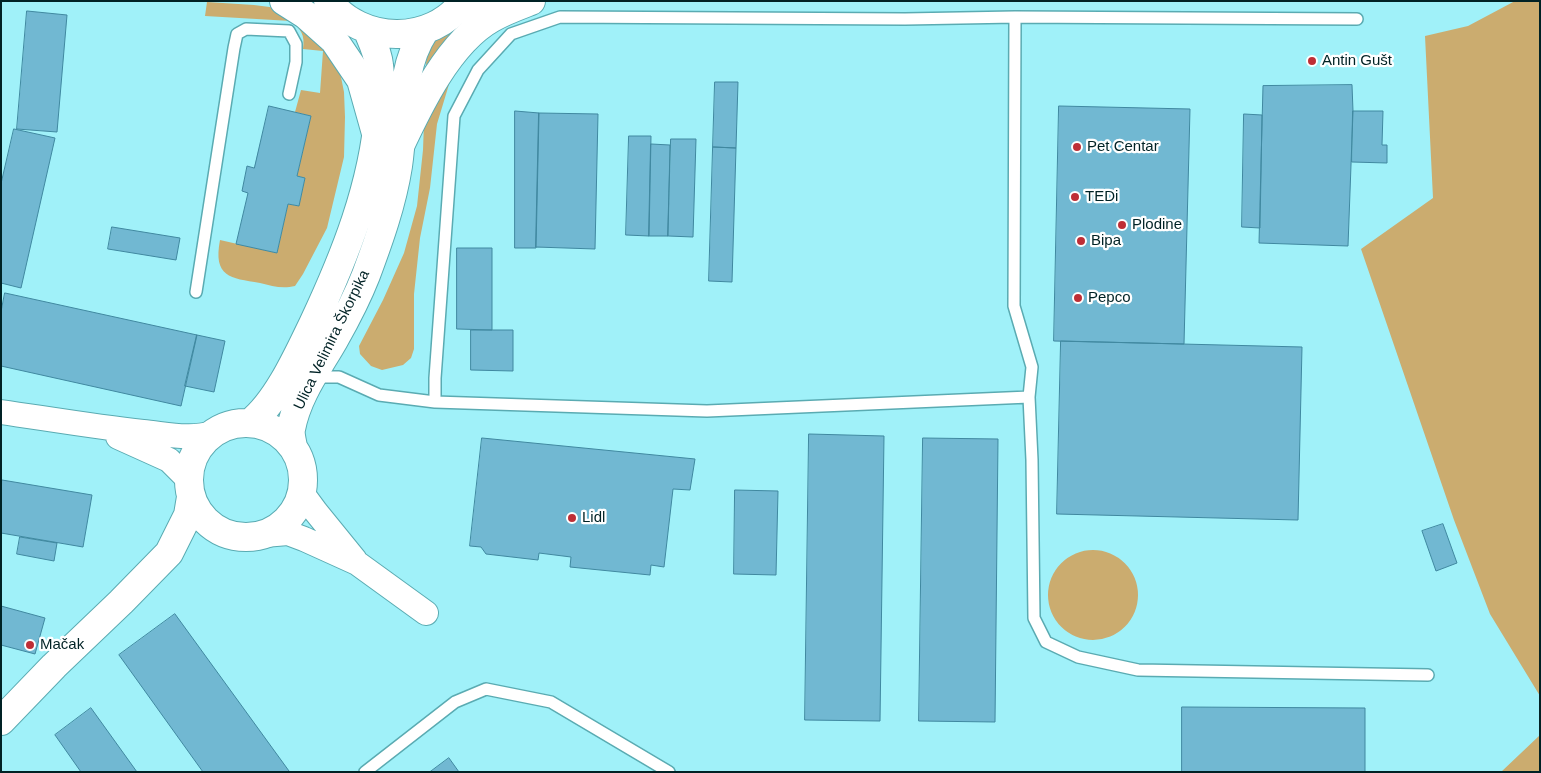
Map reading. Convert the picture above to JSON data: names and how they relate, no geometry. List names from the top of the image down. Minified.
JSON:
{"streets":{"street":["Ulica Velimira Škorpika"]},"places":["Antin Gušt","Pet Centar","TEDi","Plodine","Bipa","Pepco","Lidl","Mačak"]}
